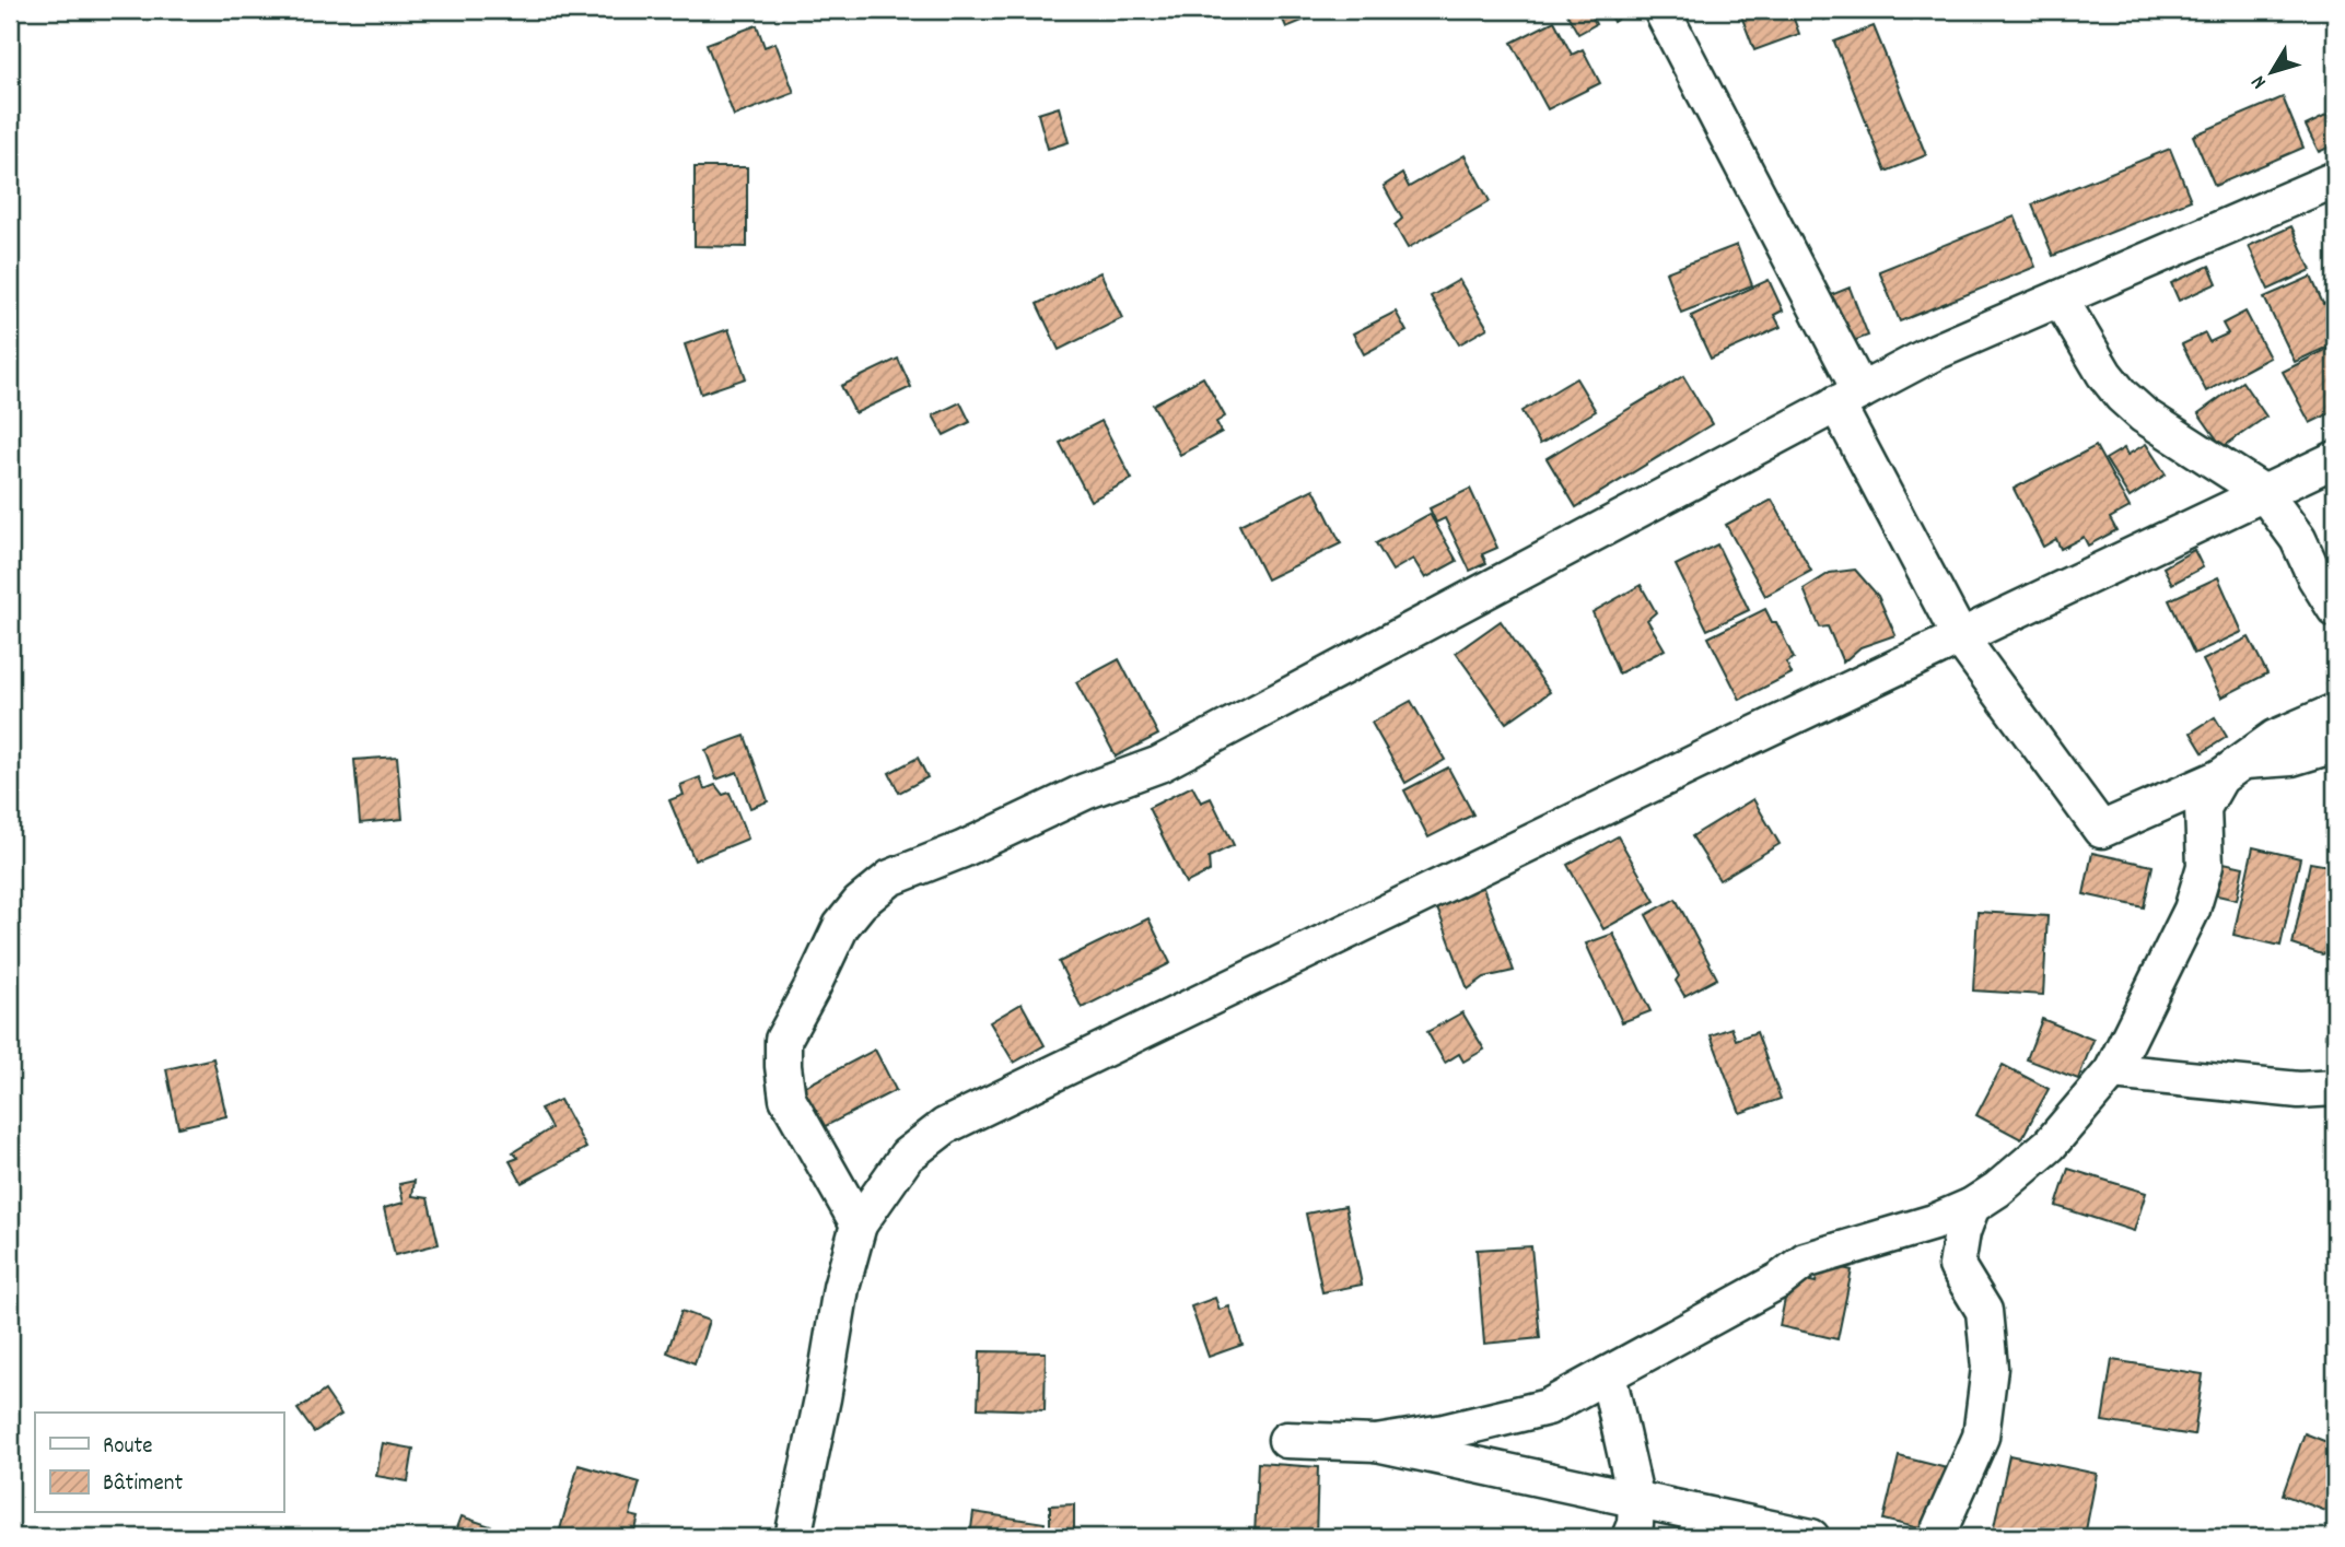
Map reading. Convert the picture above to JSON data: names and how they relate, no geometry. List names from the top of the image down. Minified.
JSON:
{"legend":["Route","Bâtiment"],"north":"bottom left"}
